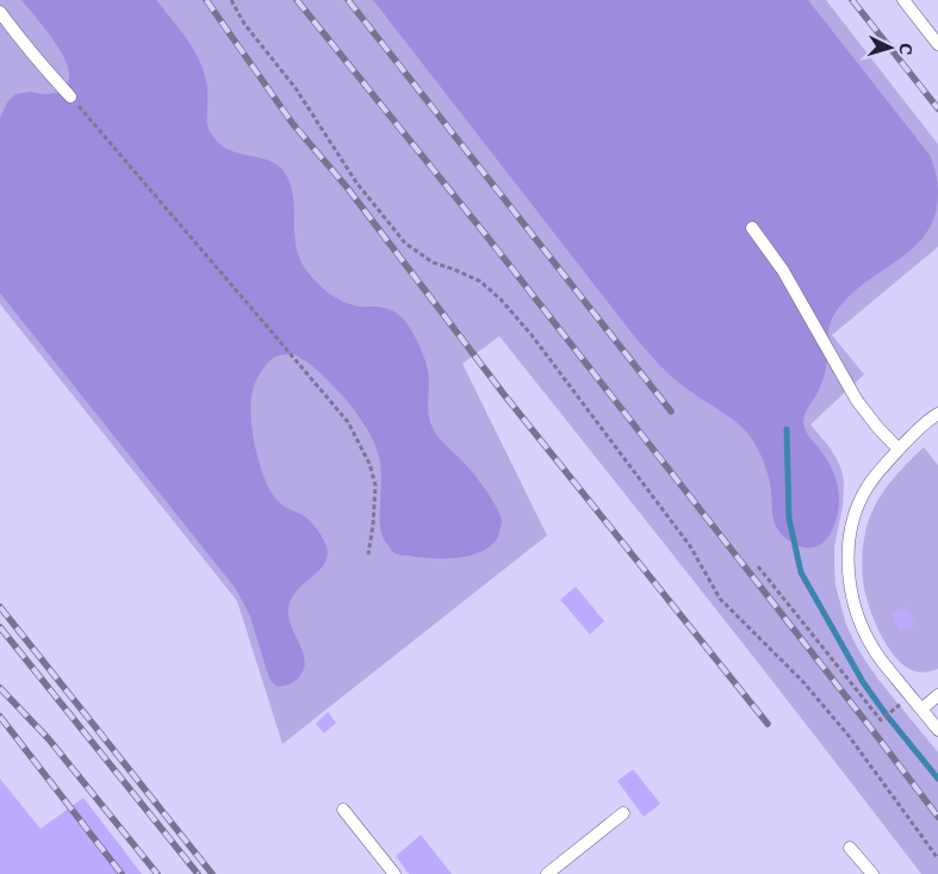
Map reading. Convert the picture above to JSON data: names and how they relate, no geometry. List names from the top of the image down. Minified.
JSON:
{"north":"right"}
